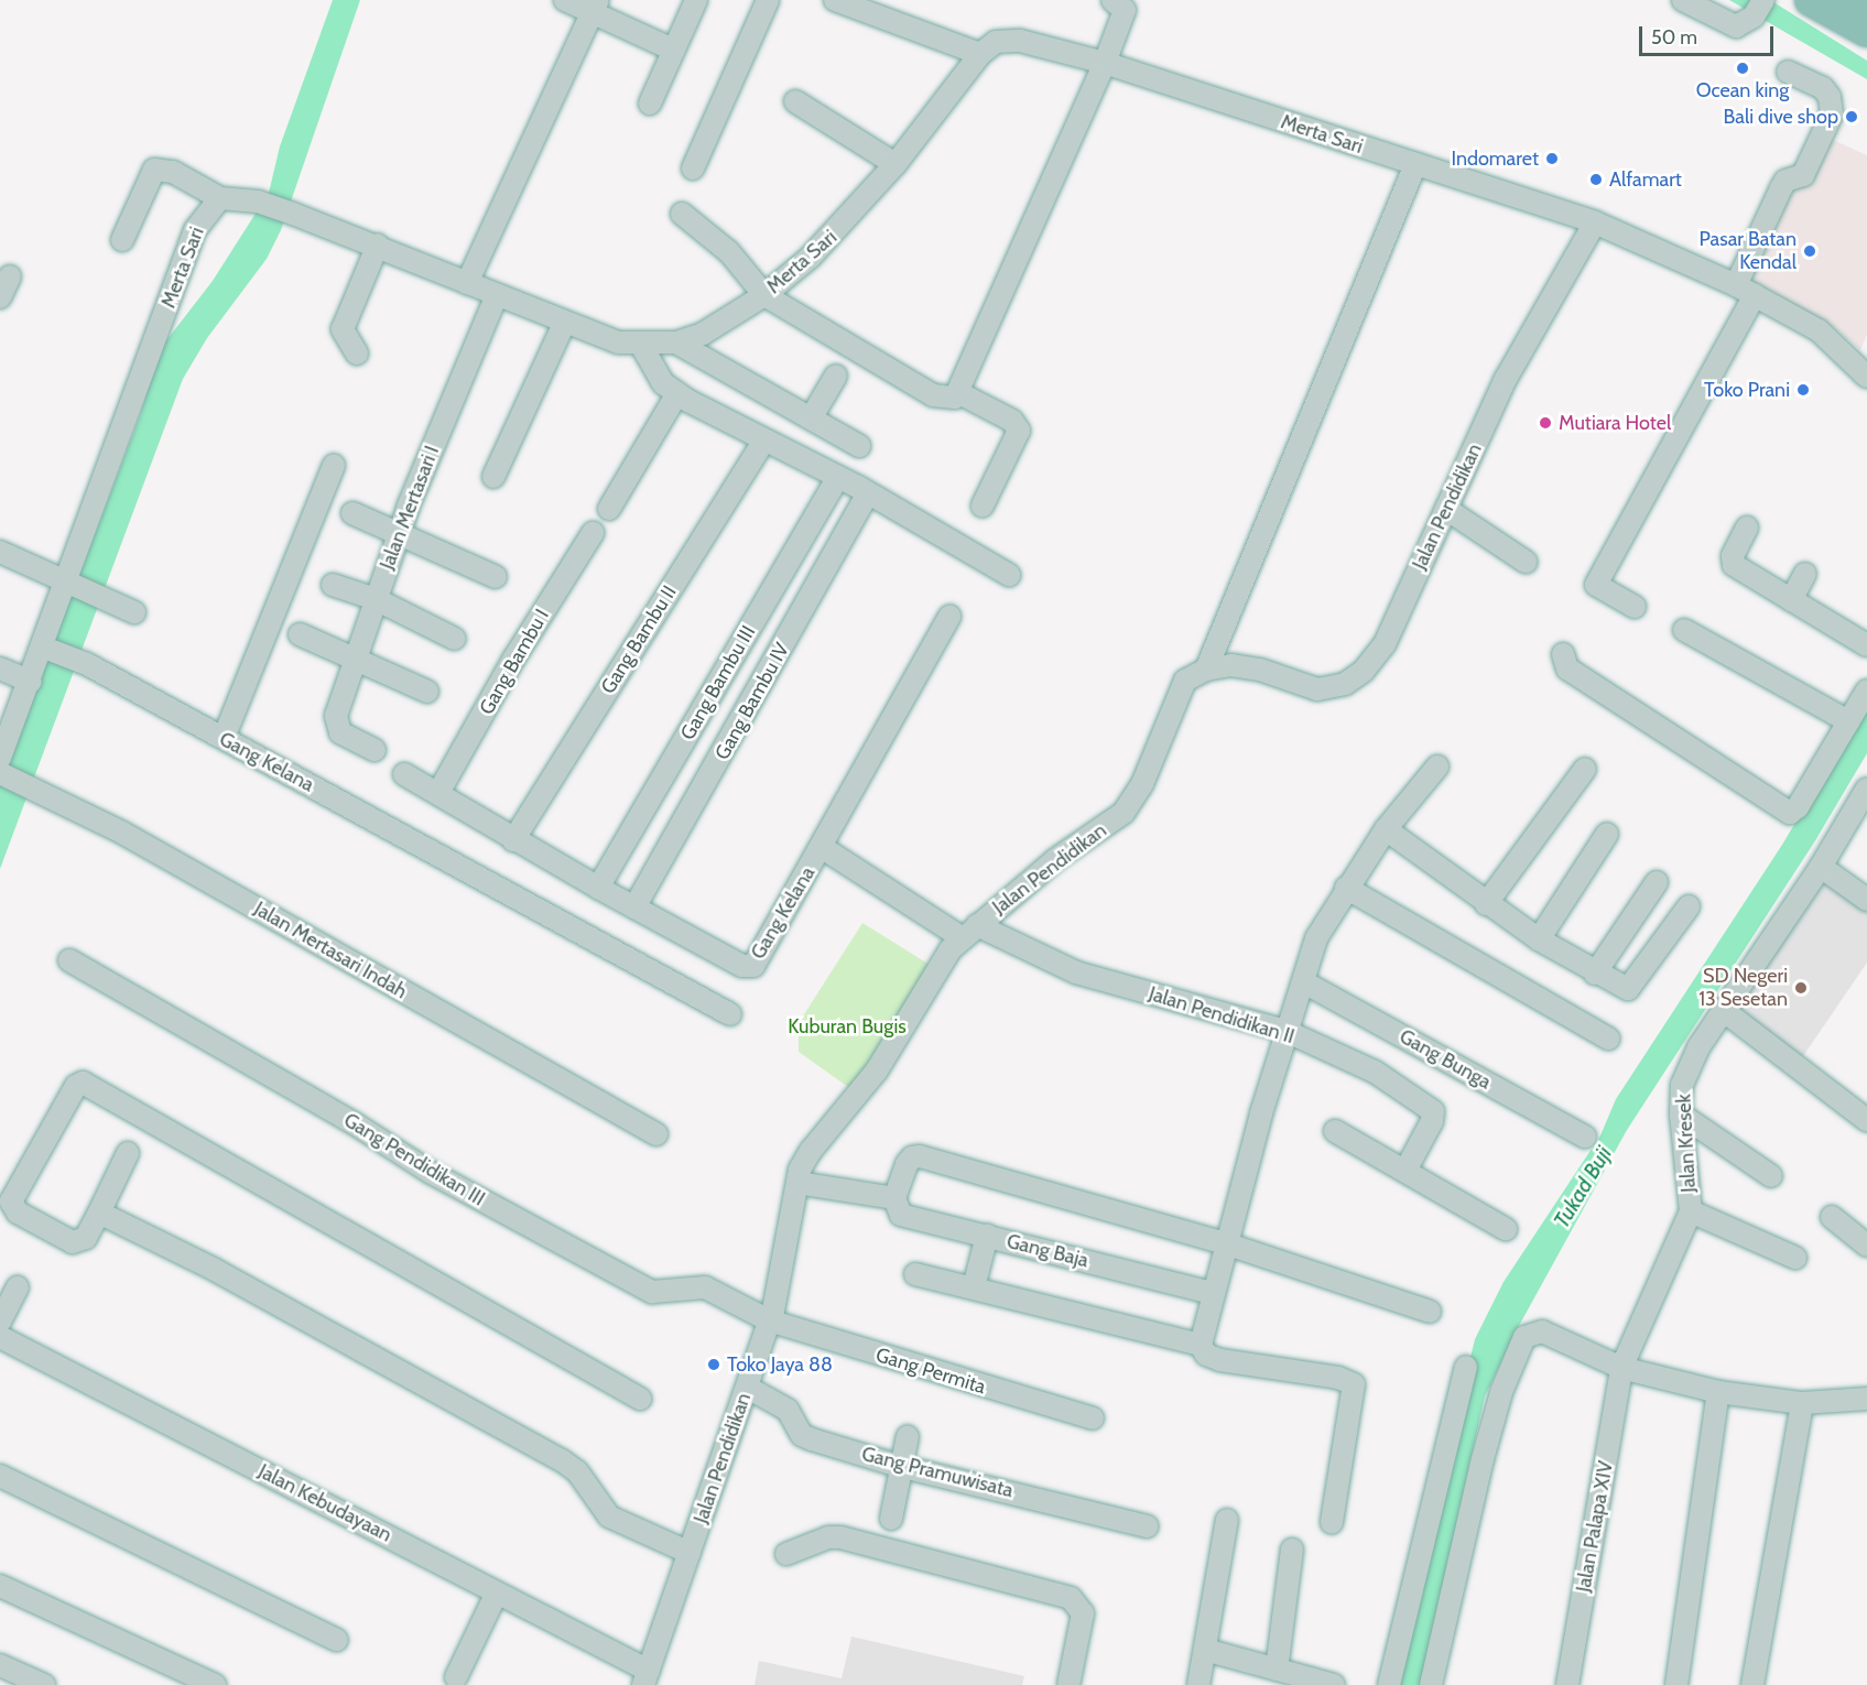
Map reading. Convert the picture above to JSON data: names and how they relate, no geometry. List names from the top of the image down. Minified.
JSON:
{"streets":{"street":["Merta Sari","Jalan Pendidikan","Jalan Mertasari I","Gang Bambu II","Gang Bambu I","Gang Bambu III","Gang Bambu IV","Gang Kelana","Jalan Mertasari Indah","Jalan Pendidikan II","Gang Bunga","Jalan Kresek","Gang Pendidikan III","Gang Baja","Gang Permita","Gang Pramuwisata","Jalan Kebudayaan","Jalan Palapa XIV"]},"crossings":[["Merta Sari","Jalan Pendidikan"],["Merta Sari","Jalan Mertasari I"],["Merta Sari","Gang Kelana"],["Merta Sari","Jalan Mertasari Indah"],["Jalan Pendidikan","Jalan Pendidikan II"],["Jalan Pendidikan","Gang Pendidikan III"],["Jalan Pendidikan","Gang Permita"],["Jalan Pendidikan","Gang Pramuwisata"],["Jalan Pendidikan","Jalan Kebudayaan"],["Gang Bambu II","Gang Kelana"],["Gang Bambu I","Gang Kelana"],["Gang Bambu III","Gang Kelana"],["Gang Bambu IV","Gang Kelana"],["Gang Kelana","Jalan Pendidikan II"],["Jalan Kresek","Jalan Palapa XIV"],["Gang Pendidikan III","Gang Permita"]],"water":["Tukad Buji"],"parks":["Kuburan Bugis"],"places":["Ocean king","Bali dive shop","Indomaret","Alfamart","Pasar Batan Kendal","Toko Prani","Mutiara Hotel","SD Negeri 13 Sesetan","Toko Jaya 88"],"scale_bar":"50 m"}
